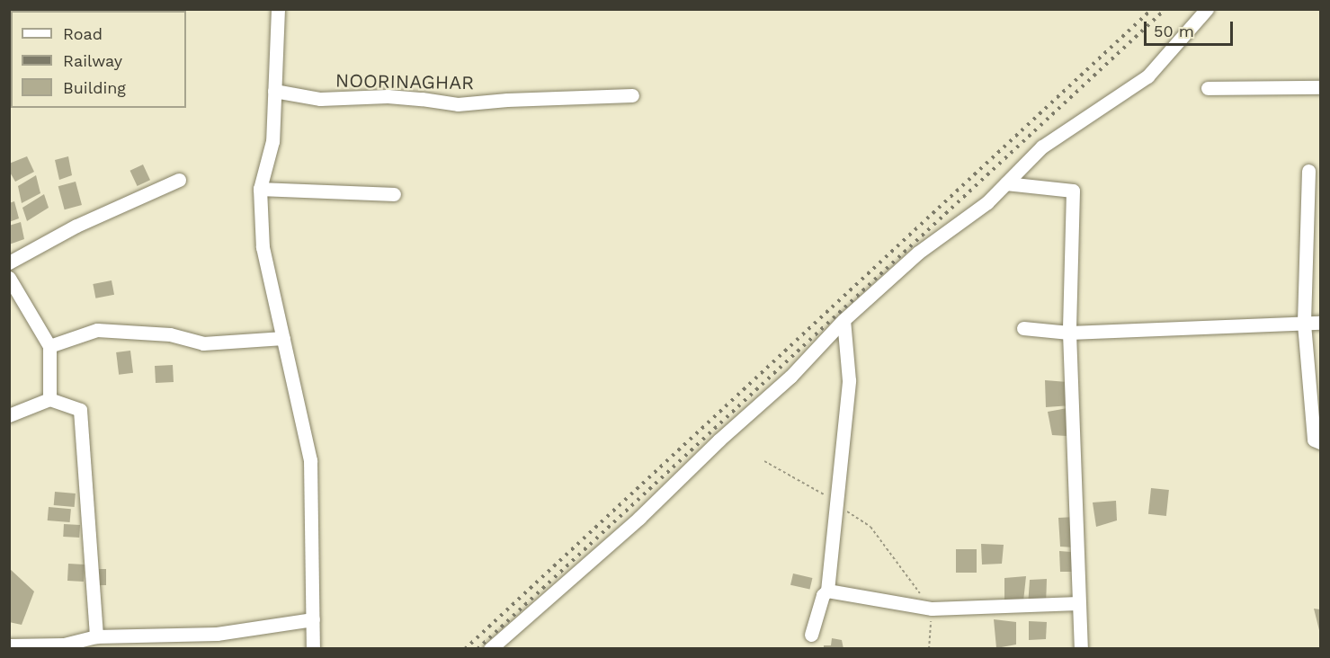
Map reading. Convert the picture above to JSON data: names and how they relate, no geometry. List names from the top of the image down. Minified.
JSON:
{"streets":{"street":["NOORINAGHAR"]},"legend":["Road","Railway","Building"],"scale_bar":"50 m"}
